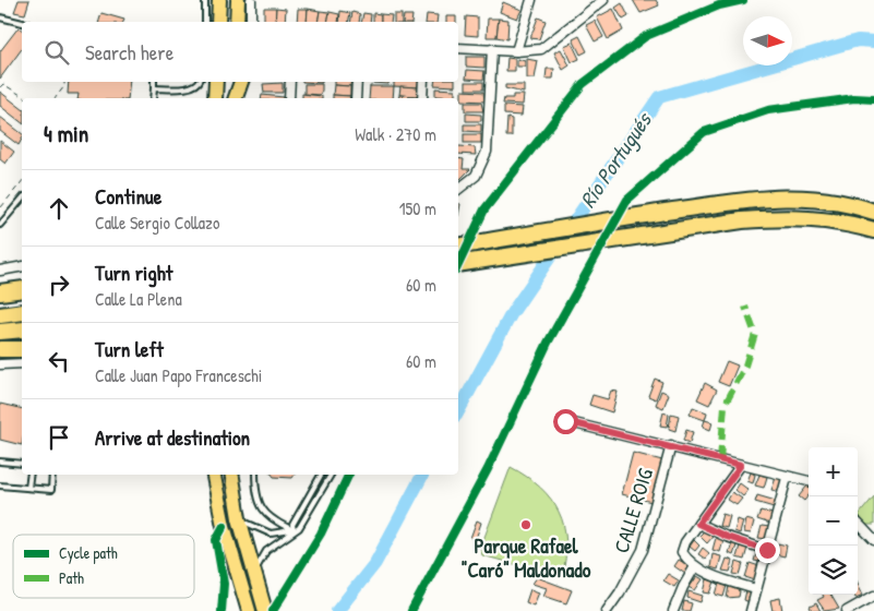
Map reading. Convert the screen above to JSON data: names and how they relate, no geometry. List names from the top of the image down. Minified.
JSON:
{"streets":{"street":["CALLE ROIG"]},"water":["Río Portugués"],"places":["Parque Rafael \"Caró\" Maldonado"],"legend":["Cycle path","Path"],"north":"right","page":{"search":"Search here","heading":["4 min","Walk · 270 m"],"list":[["Continue","Calle Sergio Collazo","150 m"],["Turn right","Calle La Plena","60 m"],["Turn left","Calle Juan Papo Franceschi","60 m"],"Arrive at destination"],"map_buttons":["+","−"]}}
